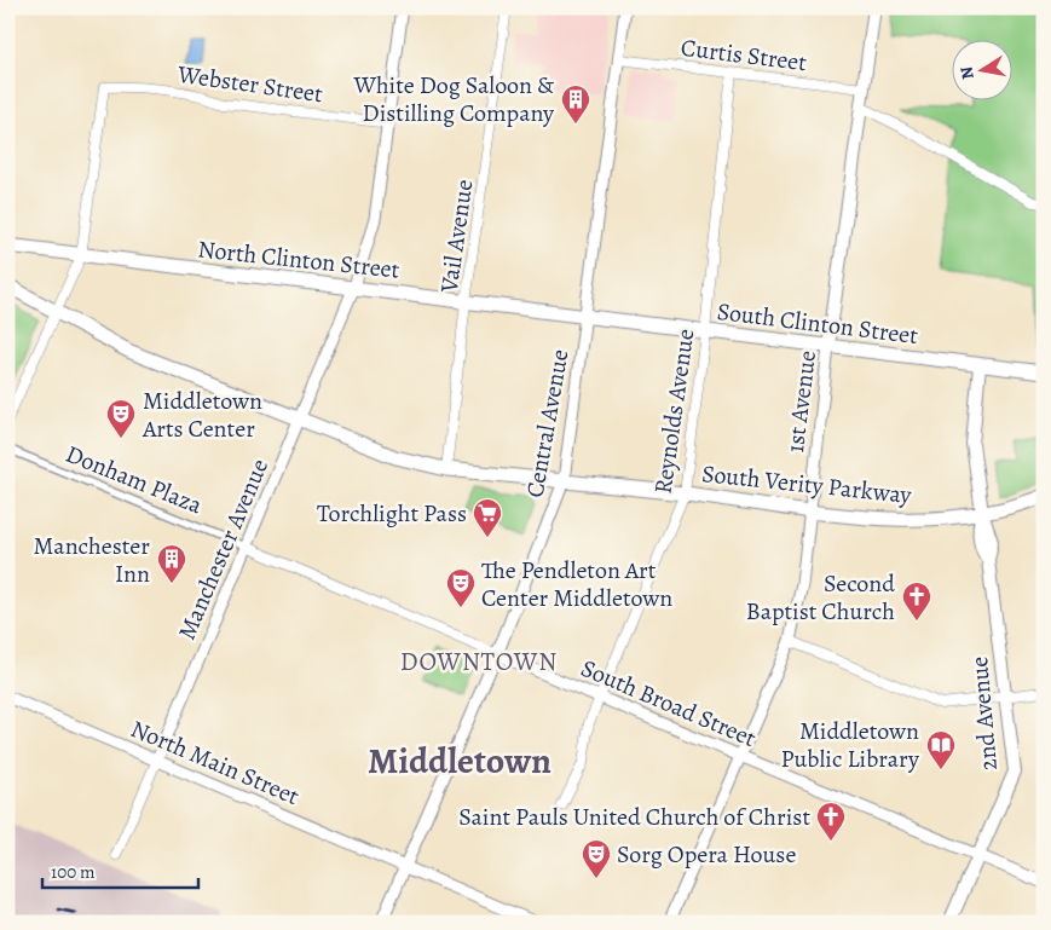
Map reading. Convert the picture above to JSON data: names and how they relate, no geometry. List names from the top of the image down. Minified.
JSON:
{"streets":{"main road":["North Clinton Street","South Clinton Street","1st Avenue","South Verity Parkway","2nd Avenue"],"street":["Curtis Street","Webster Street","Vail Avenue","Reynolds Avenue","Central Avenue","Donham Plaza","Manchester Avenue","South Broad Street","North Main Street"]},"crossings":[["Curtis Street","1st Avenue"],["Curtis Street","Reynolds Avenue"],["Curtis Street","Central Avenue"],["Webster Street","North Clinton Street"],["Webster Street","Manchester Avenue"],["Vail Avenue","North Clinton Street"],["Vail Avenue","South Verity Parkway"],["North Clinton Street","South Clinton Street"],["North Clinton Street","Central Avenue"],["North Clinton Street","Manchester Avenue"],["South Clinton Street","1st Avenue"],["South Clinton Street","Reynolds Avenue"],["South Clinton Street","Central Avenue"],["South Clinton Street","2nd Avenue"],["1st Avenue","South Verity Parkway"],["1st Avenue","South Broad Street"],["Reynolds Avenue","South Verity Parkway"],["Reynolds Avenue","South Broad Street"],["Central Avenue","South Verity Parkway"],["Central Avenue","South Broad Street"],["Central Avenue","North Main Street"],["Donham Plaza","Manchester Avenue"],["Donham Plaza","South Broad Street"],["South Verity Parkway","Manchester Avenue"],["South Verity Parkway","2nd Avenue"],["Manchester Avenue","South Broad Street"],["Manchester Avenue","North Main Street"],["South Broad Street","2nd Avenue"]],"districts":["DOWNTOWN","Middletown"],"places":{"building":["White Dog Saloon & Distilling Company","Manchester Inn"],"theatre":["Middletown Arts Center","The Pendleton Art Center Middletown","Sorg Opera House"],"supermarket":["Torchlight Pass"],"church":["Second Baptist Church","Saint Pauls United Church of Christ"],"library":["Middletown Public Library"]},"scale_bar":"100 m","north":"left"}
